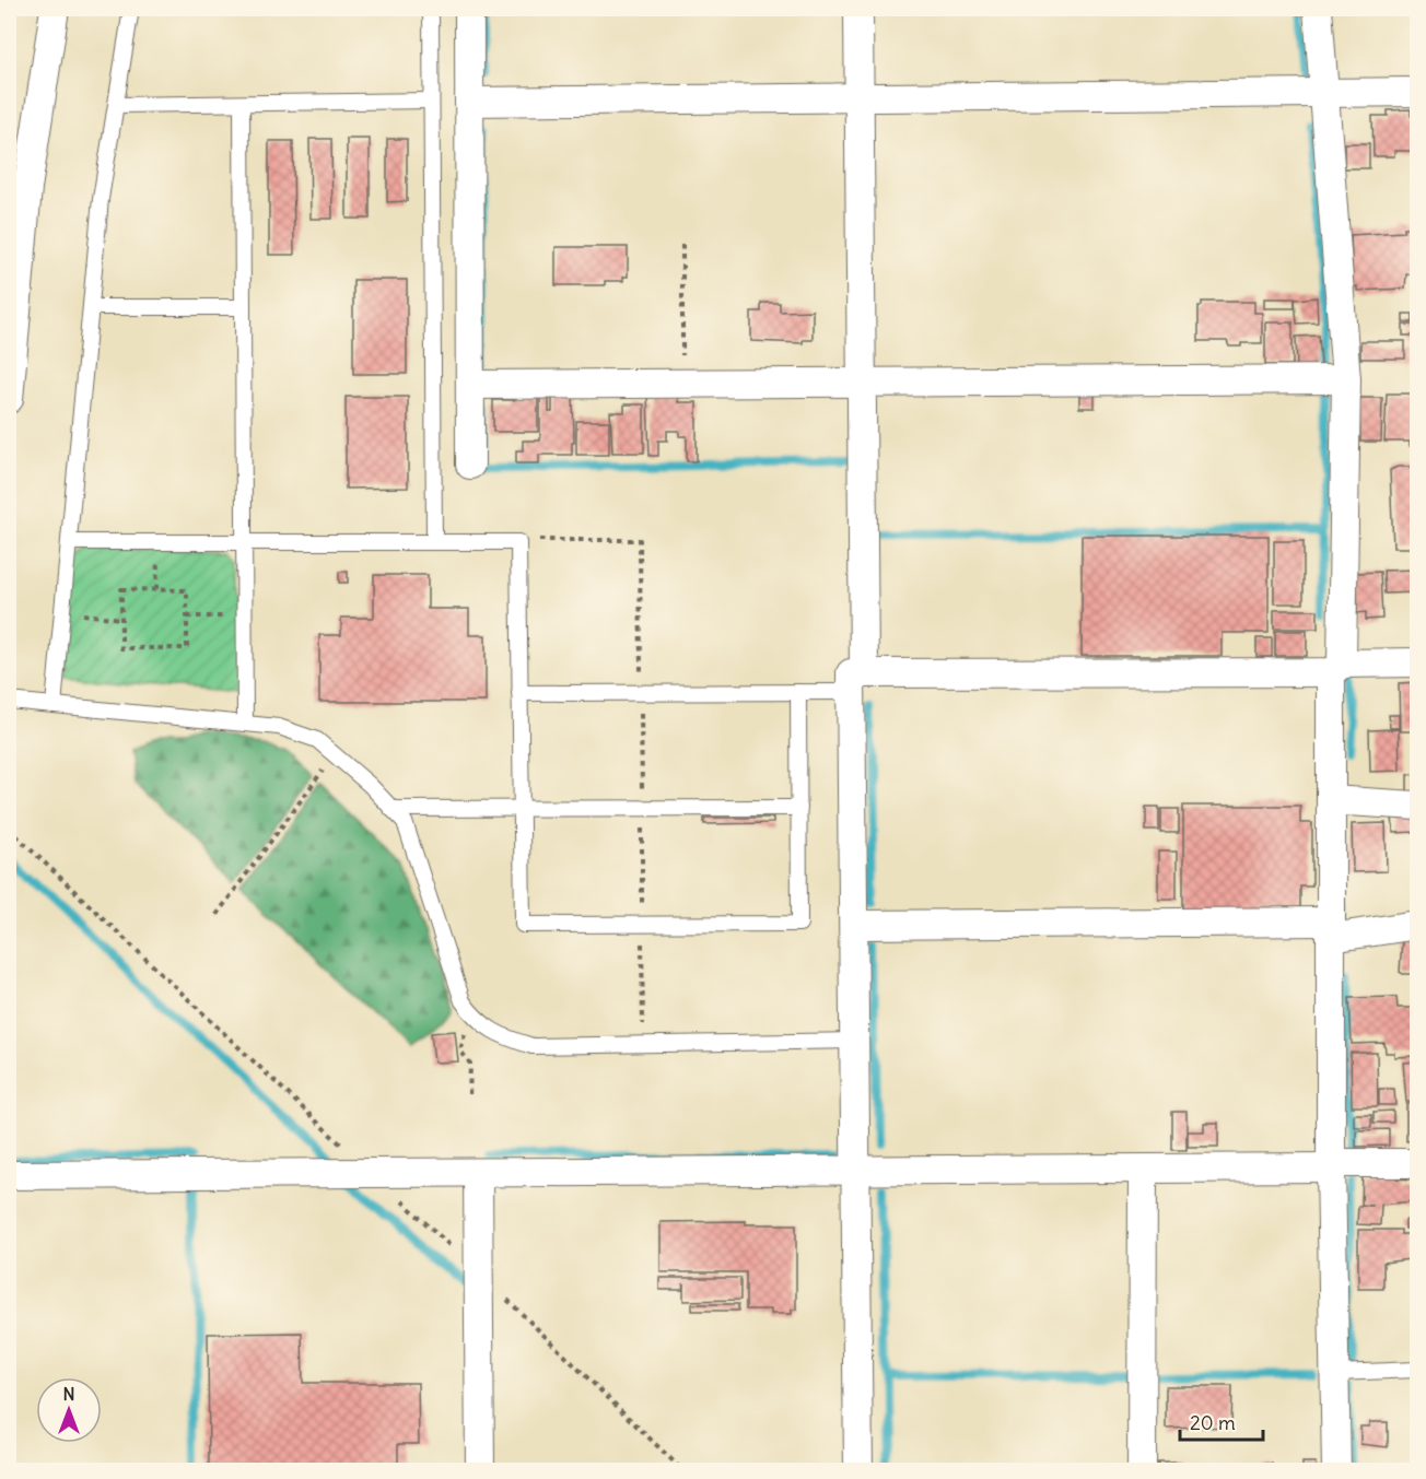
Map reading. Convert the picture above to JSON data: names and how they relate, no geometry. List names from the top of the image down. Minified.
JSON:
{"scale_bar":"20 m","north":"top"}
